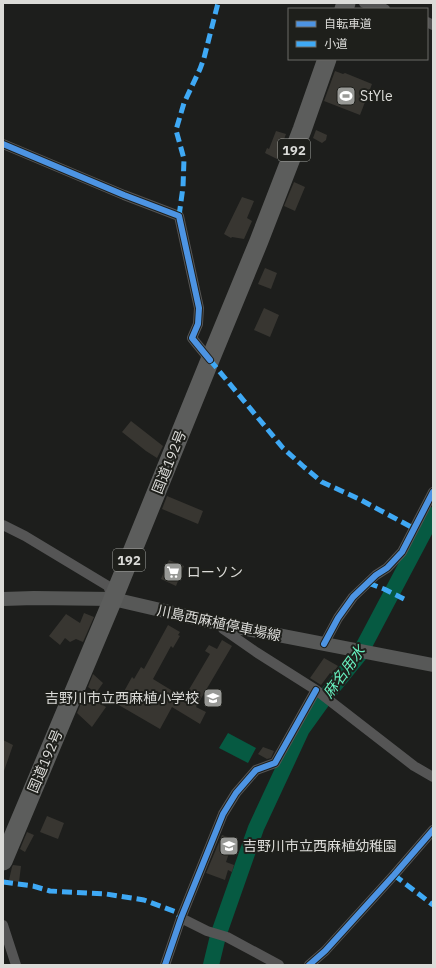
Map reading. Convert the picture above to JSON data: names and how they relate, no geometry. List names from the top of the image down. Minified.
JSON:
{"streets":{"highway":["192","国道192号"],"main road":["川島西麻植停車場線"]},"crossings":[["国道192号","川島西麻植停車場線"]],"water":["麻名用水"],"places":{"sports":["StYle"],"supermarket":["ローソン"],"school or university":["吉野川市立西麻植小学校","吉野川市立西麻植幼稚園"]},"legend":["自転車道","小道"]}
